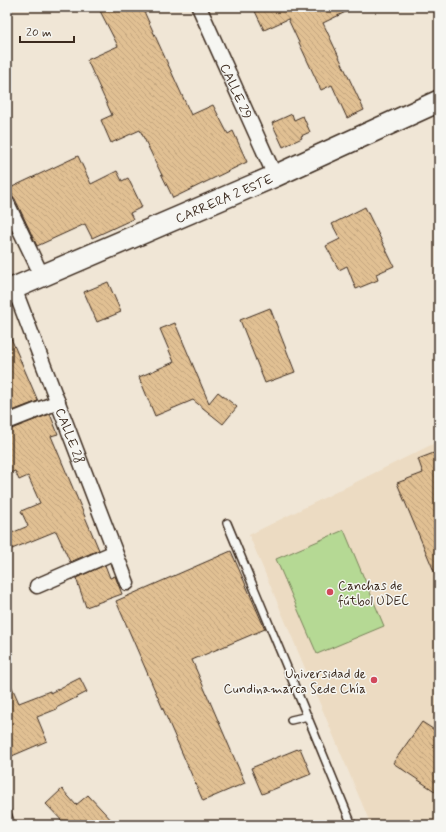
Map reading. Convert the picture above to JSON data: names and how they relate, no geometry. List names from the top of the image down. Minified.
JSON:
{"streets":{"street":["CALLE 29","CARRERA 2 ESTE","CALLE 28"]},"crossings":[["CALLE 29","CARRERA 2 ESTE"],["CARRERA 2 ESTE","CALLE 28"]],"places":["Canchas de fútbol UDEC","Universidad de Cundinamarca Sede Chía"],"scale_bar":"20 m"}
